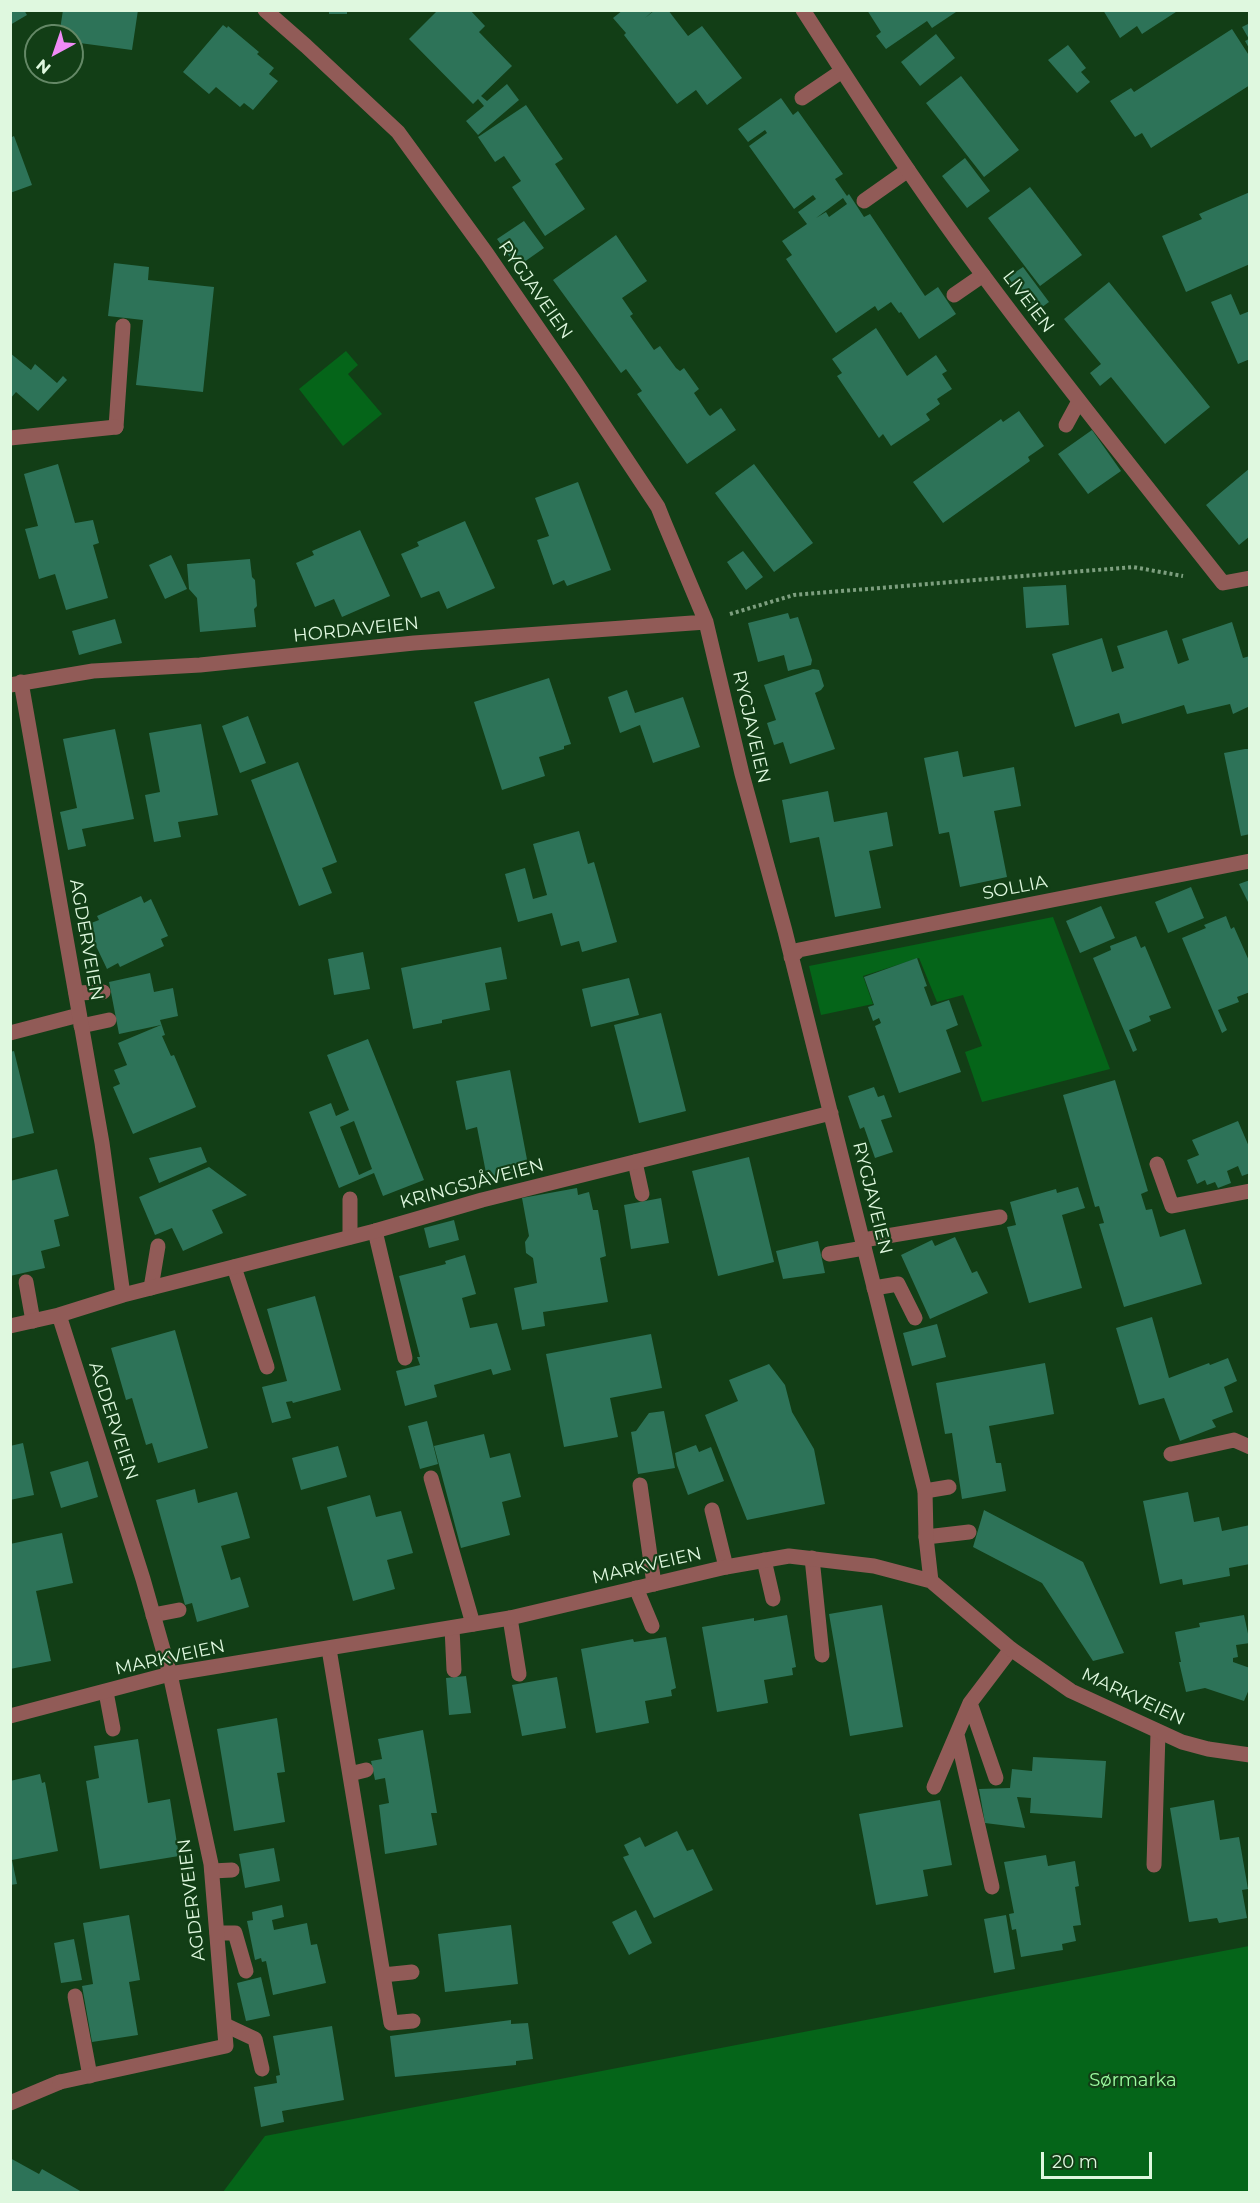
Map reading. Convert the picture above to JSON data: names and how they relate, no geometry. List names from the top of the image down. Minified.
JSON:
{"streets":{"street":["RYGJAVEIEN","LIVEIEN","HORDAVEIEN","SOLLIA","AGDERVEIEN","KRINGSJÅVEIEN","MARKVEIEN"]},"crossings":[["RYGJAVEIEN","HORDAVEIEN"],["RYGJAVEIEN","SOLLIA"],["RYGJAVEIEN","KRINGSJÅVEIEN"],["RYGJAVEIEN","MARKVEIEN"],["HORDAVEIEN","AGDERVEIEN"],["AGDERVEIEN","KRINGSJÅVEIEN"],["AGDERVEIEN","MARKVEIEN"]],"parks":["Sørmarka"],"scale_bar":"20 m","north":"bottom left"}
